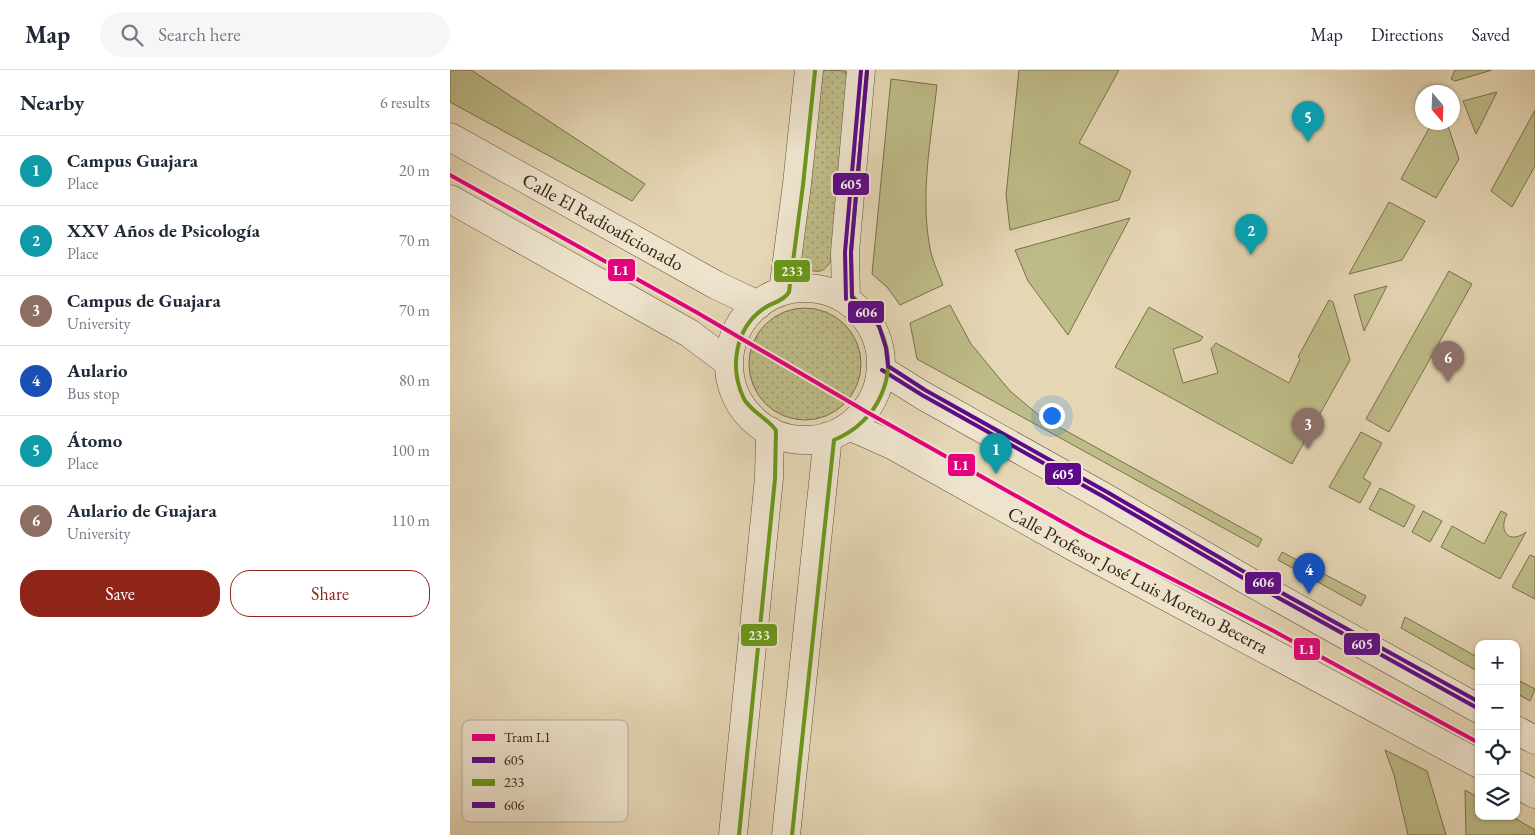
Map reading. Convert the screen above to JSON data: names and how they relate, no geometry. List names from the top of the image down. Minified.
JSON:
{"streets":{"street":["Calle El Radioaficionado","Calle Profesor José Luis Moreno Becerra"]},"crossings":[["Calle El Radioaficionado","Calle Profesor José Luis Moreno Becerra"]],"lines":["transit line 605","transit line 233","transit line 606","tram line L1"],"legend":["Tram L1","605","233","606"],"north":"bottom","page":{"header":"Map","search":"Search here","nav":["Map","Directions","Saved"],"heading":["Nearby","6 results"],"pins":["5","2","6","3","1","4"],"list":[{"mark":"1","name":"Campus Guajara","note":"Place","value":"20 m"},{"mark":"2","name":"XXV Años de Psicología","note":"Place","value":"70 m"},{"mark":"3","name":"Campus de Guajara","note":"University","value":"70 m"},{"mark":"4","name":"Aulario","note":"Bus stop","value":"80 m"},{"mark":"5","name":"Átomo","note":"Place","value":"100 m"},{"mark":"6","name":"Aulario de Guajara","note":"University","value":"110 m"}],"buttons":["Save","Share"],"map_buttons":["+","−"]}}
